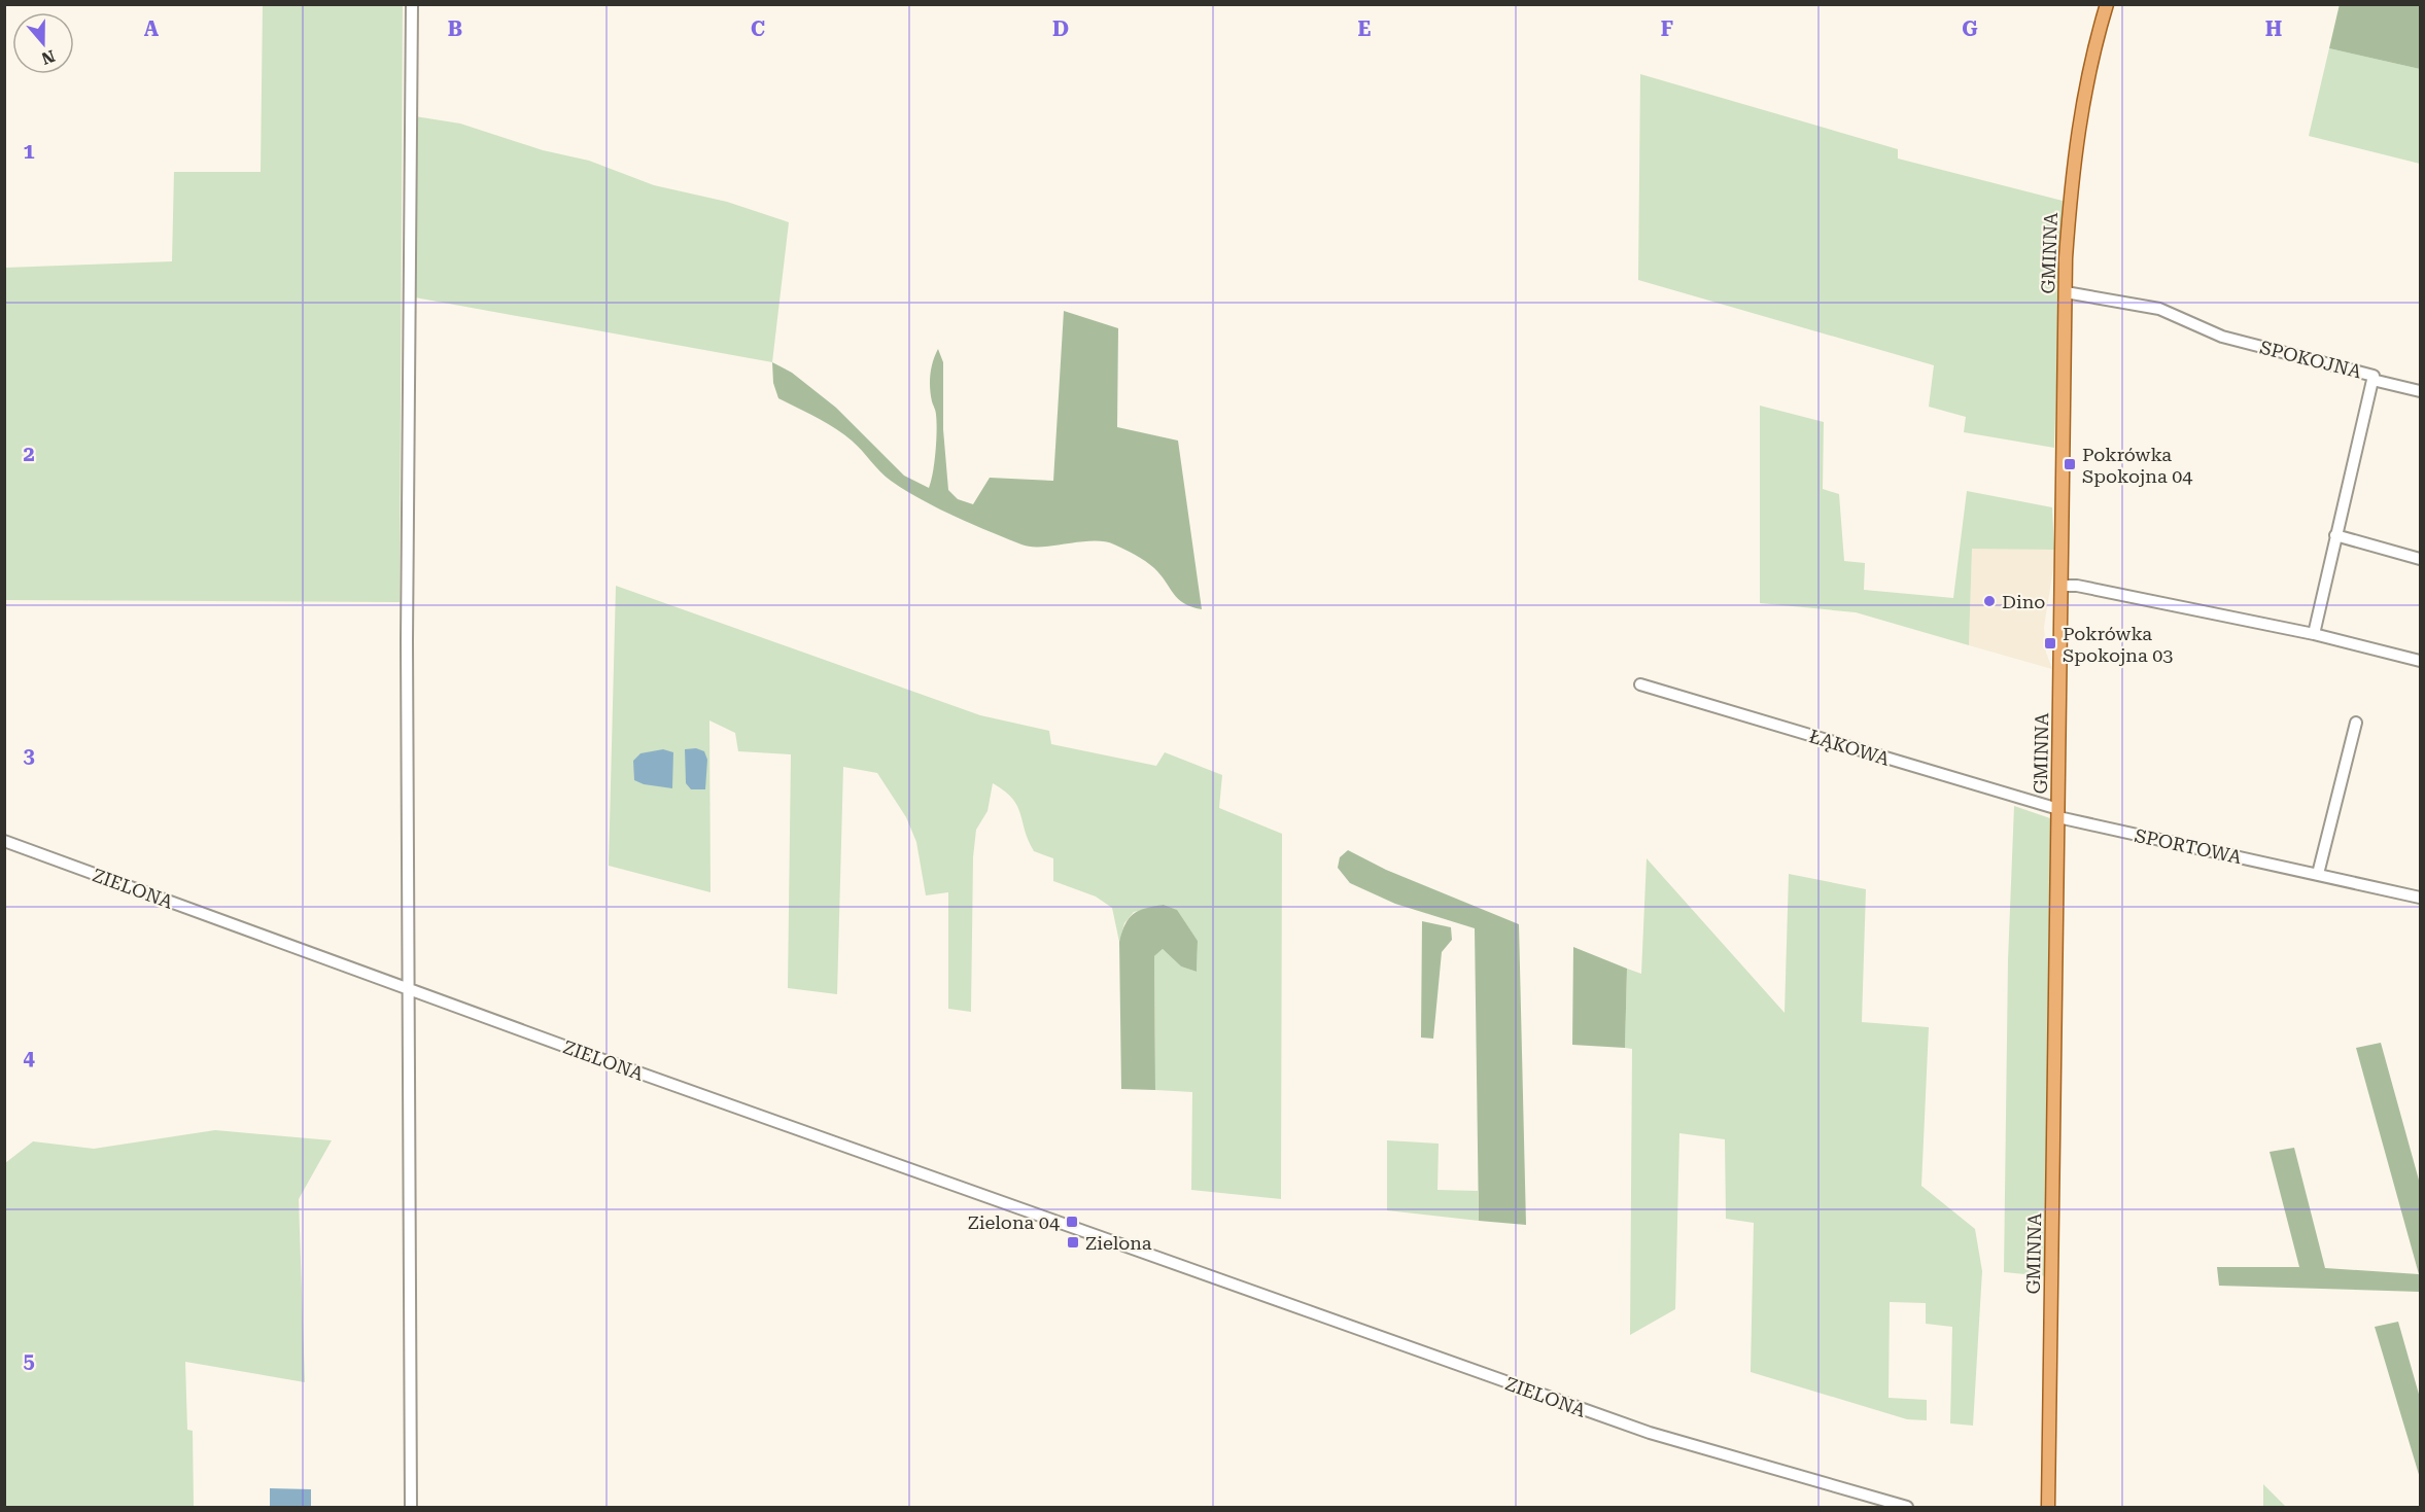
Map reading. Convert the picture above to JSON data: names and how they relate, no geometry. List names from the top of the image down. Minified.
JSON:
{"streets":{"main road":["GMINNA"],"street":["SPOKOJNA","ŁĄKOWA","SPORTOWA","ZIELONA"]},"crossings":[["GMINNA","SPOKOJNA"],["GMINNA","ŁĄKOWA"],["GMINNA","SPORTOWA"],["ŁĄKOWA","SPORTOWA"]],"places":{"transit":["Pokrówka Spokojna 04","Pokrówka Spokojna 03","Zielona 04","Zielona"],"other":["Dino"]},"north":"bottom","grid":{"columns":["A","B","C","D","E","F","G","H"],"rows":["1","2","3","4","5"]}}
